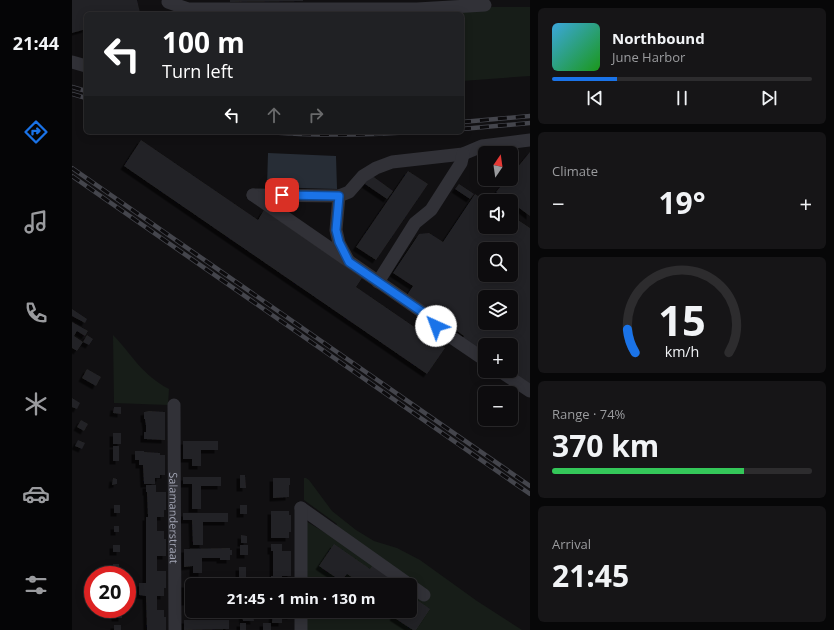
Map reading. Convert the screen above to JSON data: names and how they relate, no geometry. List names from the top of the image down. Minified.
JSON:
{"streets":{"street":["Salamanderstraat"]},"north":"top","page":{"tabs":"21:44","turn":["100 m","Turn left"],"song":["Northbound","June Harbor"],"tile":["Climate",["Range · 74%","370 km"],["Arrival","21:45"]],"map_buttons":["+","−"],"heat":["−","19°","+"],"limit":"20","trip":"21:45 · 1 min · 130 m","gauge":["15","km/h"]}}
